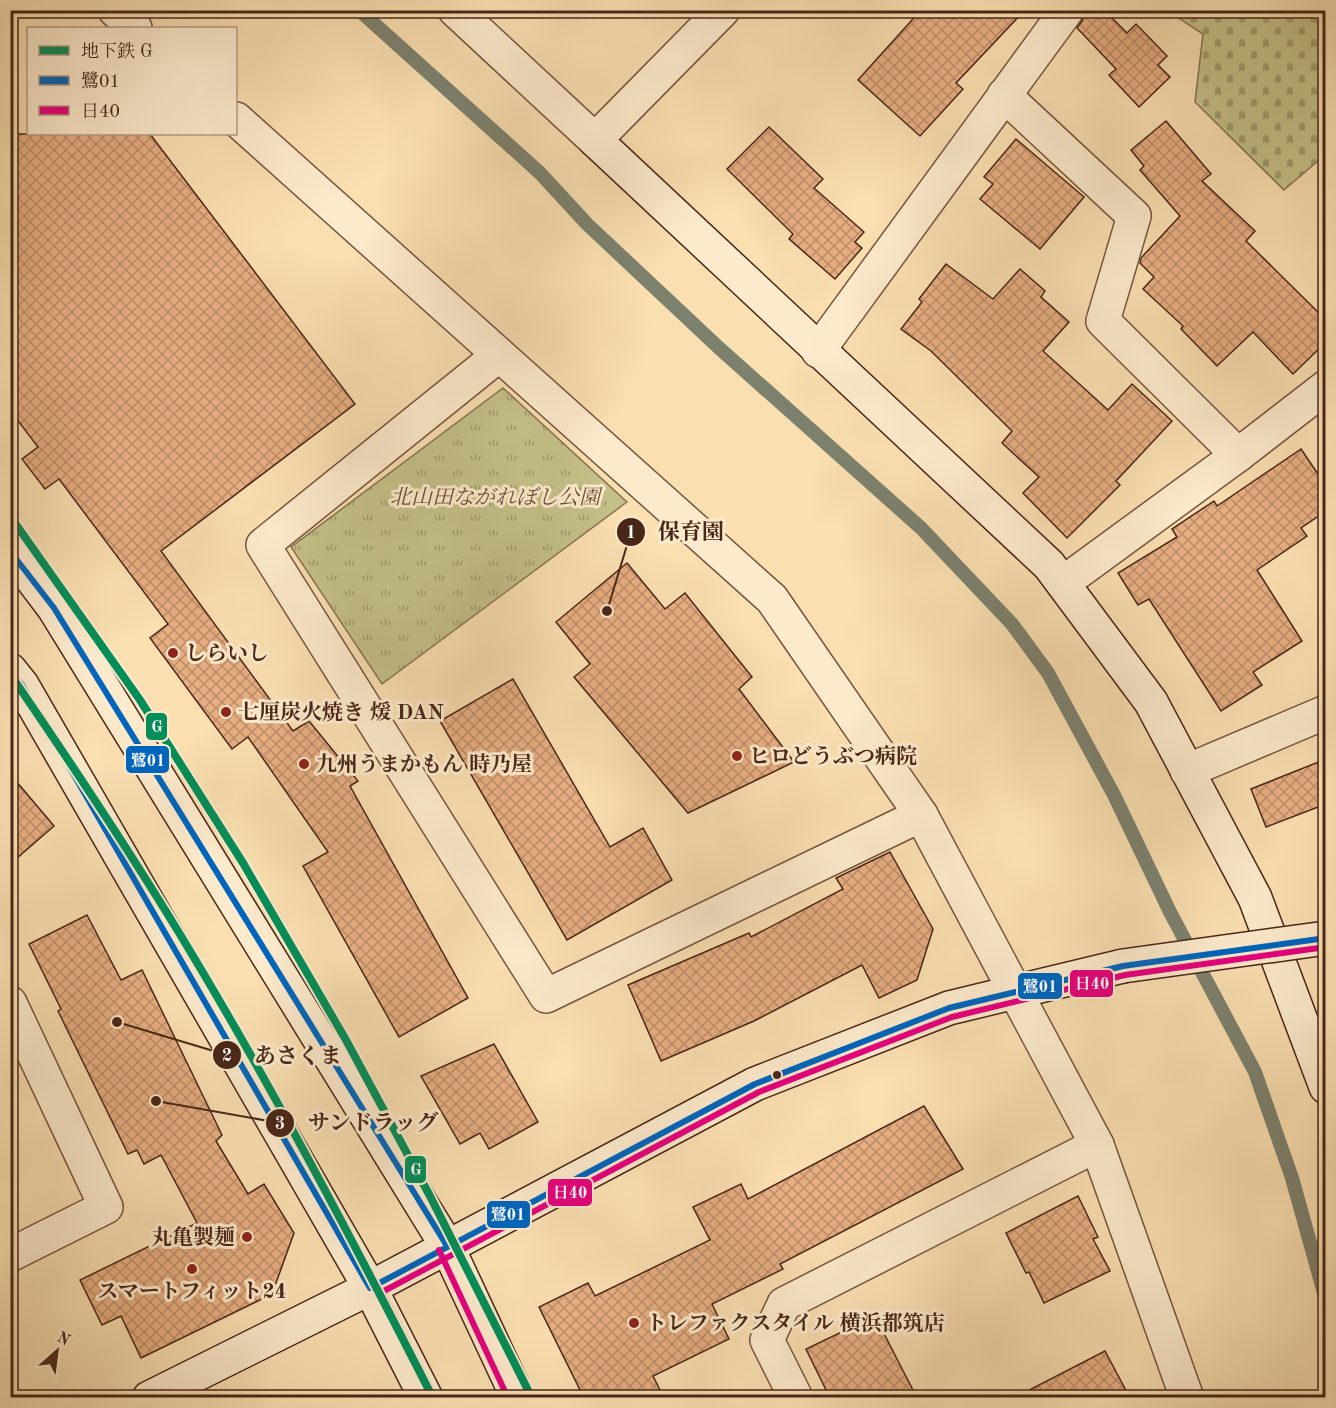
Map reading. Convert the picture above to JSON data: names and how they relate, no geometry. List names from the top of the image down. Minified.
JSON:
{"parks":["北山田ながれぼし公園"],"places":["保育園","しらいし","七厘炭火焼き 煖 DAN","ヒロどうぶつ病院","九州うまかもん 時乃屋","あさくま","サンドラッグ","丸亀製麺","スマートフィット24","トレファクスタイル 横浜都筑店"],"lines":["metro line G","transit line 鷺01","transit line 日40"],"legend":["地下鉄 G","鷺01","日40"],"north":"top right"}
